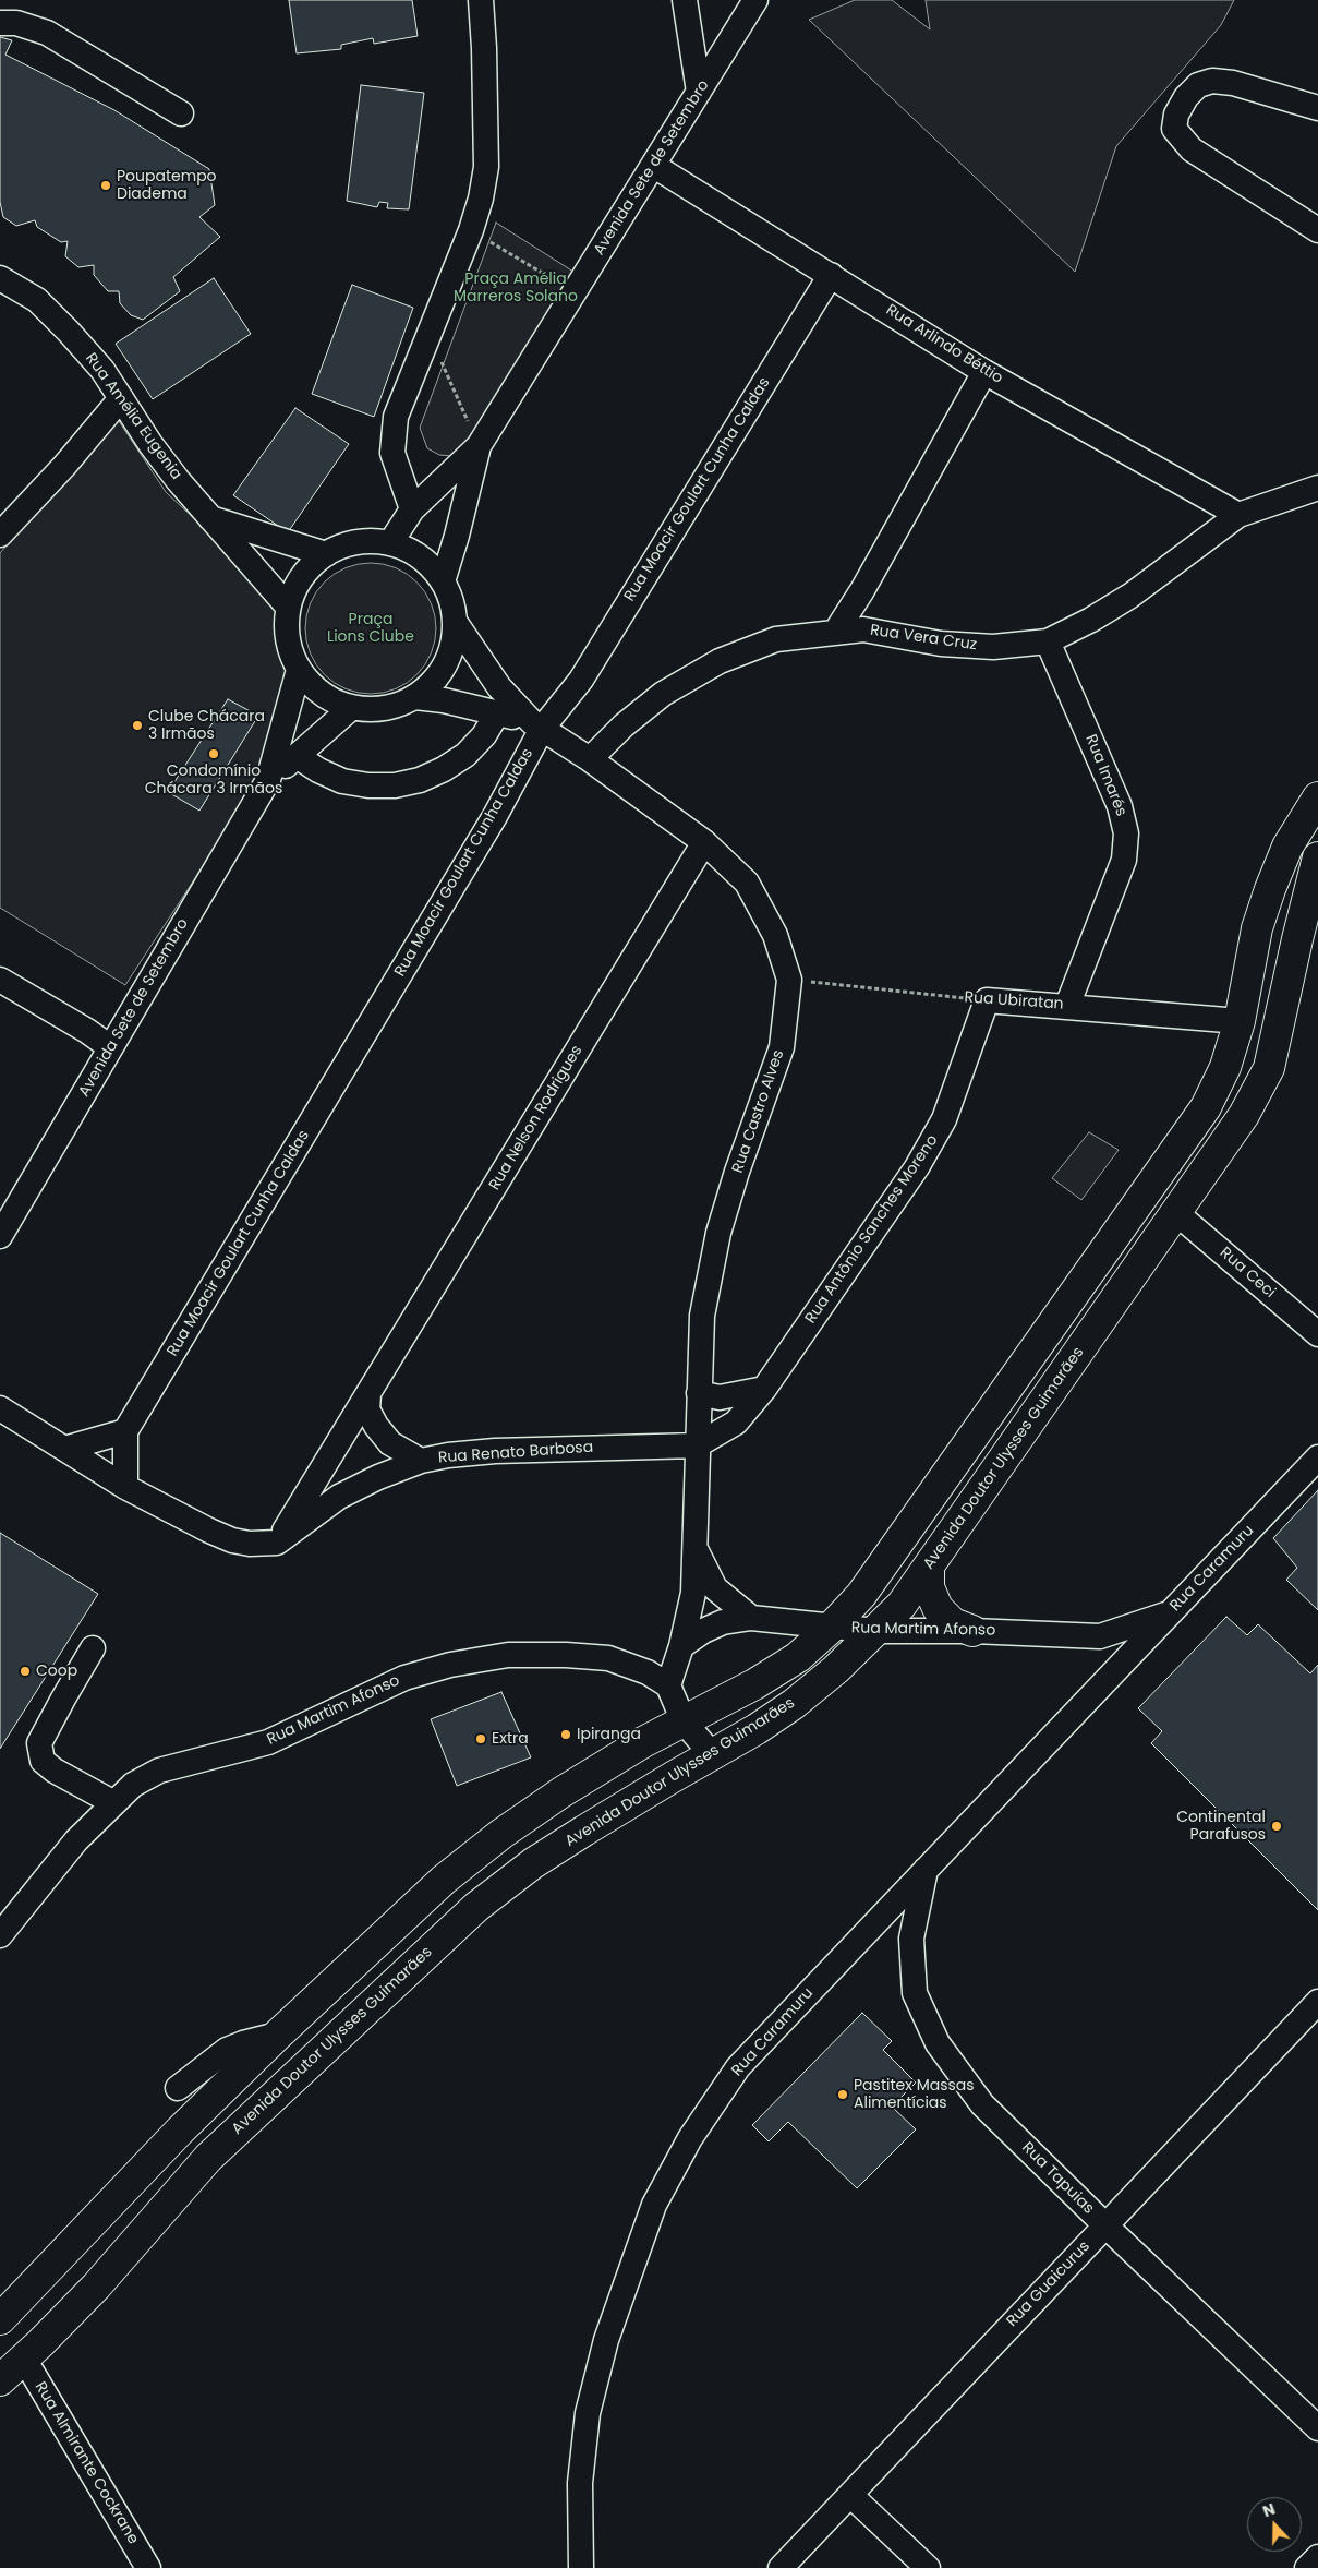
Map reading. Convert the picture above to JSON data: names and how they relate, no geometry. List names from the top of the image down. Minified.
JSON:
{"streets":{"main road":["Avenida Doutor Ulysses Guimarães"],"street":["Avenida Sete de Setembro","Rua Arlindo Béttio","Rua Amélia Eugenia","Rua Moacir Goulart Cunha Caldas","Rua Vera Cruz","Rua Imarés","Rua Ubiratan","Rua Castro Alves","Rua Nelson Rodrigues","Rua Antônio Sanches Moreno","Rua Ceci","Rua Renato Barbosa","Rua Caramuru","Rua Martim Afonso","Rua Tapuias","Rua Guaicurus","Rua Almirante Cockrane"]},"crossings":[["Avenida Sete de Setembro","Rua Arlindo Béttio"],["Avenida Sete de Setembro","Rua Amélia Eugenia"],["Avenida Sete de Setembro","Rua Castro Alves"],["Rua Arlindo Béttio","Rua Moacir Goulart Cunha Caldas"],["Rua Arlindo Béttio","Rua Vera Cruz"],["Rua Amélia Eugenia","Rua Castro Alves"],["Rua Moacir Goulart Cunha Caldas","Rua Castro Alves"],["Rua Vera Cruz","Rua Imarés"],["Rua Vera Cruz","Rua Castro Alves"],["Rua Imarés","Rua Ubiratan"],["Rua Ubiratan","Rua Castro Alves"],["Rua Ubiratan","Rua Antônio Sanches Moreno"],["Rua Castro Alves","Rua Nelson Rodrigues"],["Rua Castro Alves","Rua Antônio Sanches Moreno"],["Rua Castro Alves","Rua Renato Barbosa"],["Rua Castro Alves","Rua Martim Afonso"],["Rua Nelson Rodrigues","Rua Renato Barbosa"],["Rua Antônio Sanches Moreno","Rua Renato Barbosa"],["Rua Ceci","Avenida Doutor Ulysses Guimarães"],["Avenida Doutor Ulysses Guimarães","Rua Martim Afonso"],["Avenida Doutor Ulysses Guimarães","Rua Almirante Cockrane"],["Rua Caramuru","Rua Martim Afonso"],["Rua Caramuru","Rua Tapuias"],["Rua Tapuias","Rua Guaicurus"]],"parks":["Praça Amélia Marreros Solano","Praça Lions Clube"],"places":["Poupatempo Diadema","Clube Chácara 3 Irmãos","Condomínio Chácara 3 Irmãos","Coop","Ipiranga","Extra","Continental Parafusos","Pastitex Massas Alimentícias"],"north":"top"}
